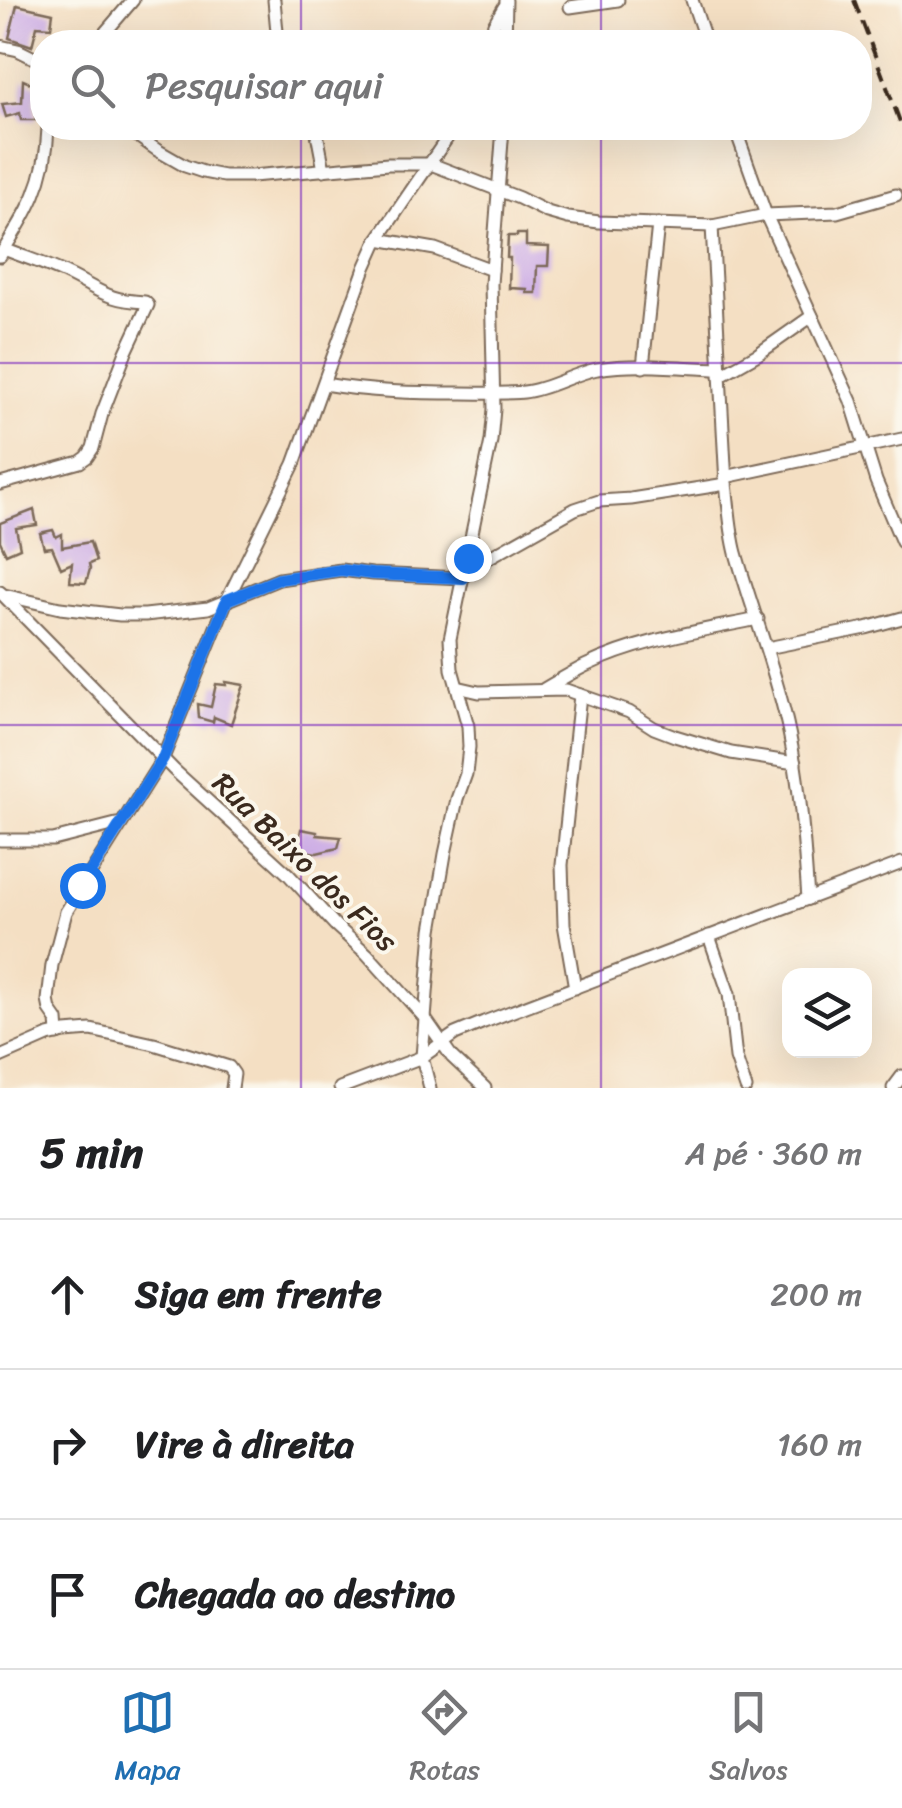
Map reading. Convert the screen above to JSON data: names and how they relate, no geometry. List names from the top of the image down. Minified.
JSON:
{"streets":{"street":["Rua Baixo dos Fios"]},"page":{"search":"Pesquisar aqui","heading":["5 min","A pé · 360 m"],"list":[["Siga em frente","200 m"],["Vire à direita","160 m"],"Chegada ao destino"],"nav":["Mapa","Rotas","Salvos"]}}
